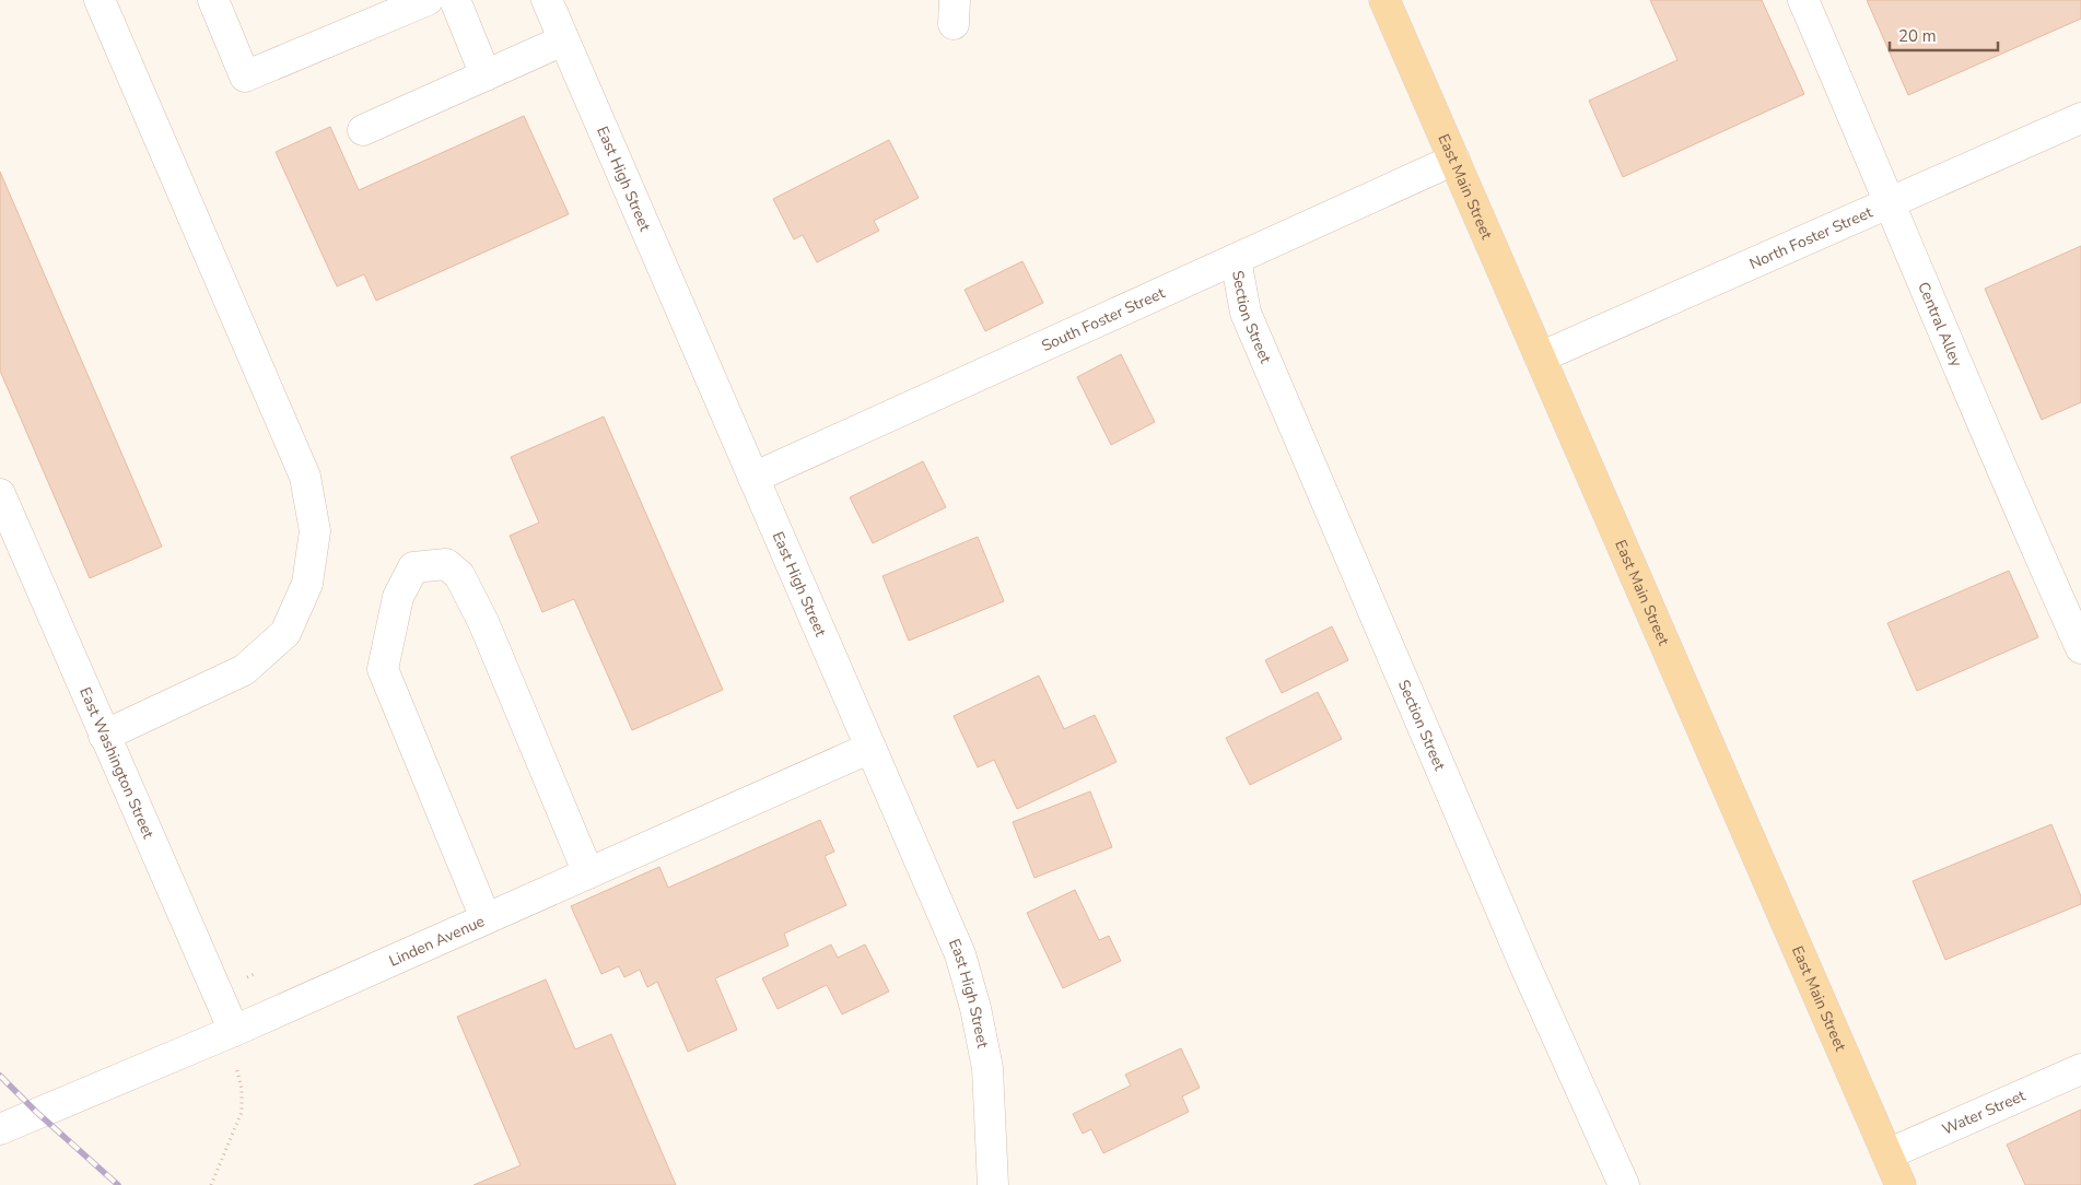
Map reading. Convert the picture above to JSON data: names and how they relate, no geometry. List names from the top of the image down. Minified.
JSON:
{"streets":{"main road":["East Main Street"],"street":["East High Street","North Foster Street","Section Street","South Foster Street","Central Alley","East Washington Street","Linden Avenue","Water Street"]},"crossings":[["East High Street","South Foster Street"],["East High Street","Linden Avenue"],["East Main Street","North Foster Street"],["East Main Street","South Foster Street"],["East Main Street","Water Street"],["North Foster Street","Central Alley"],["Section Street","South Foster Street"],["East Washington Street","Linden Avenue"]],"scale_bar":"20 m"}
